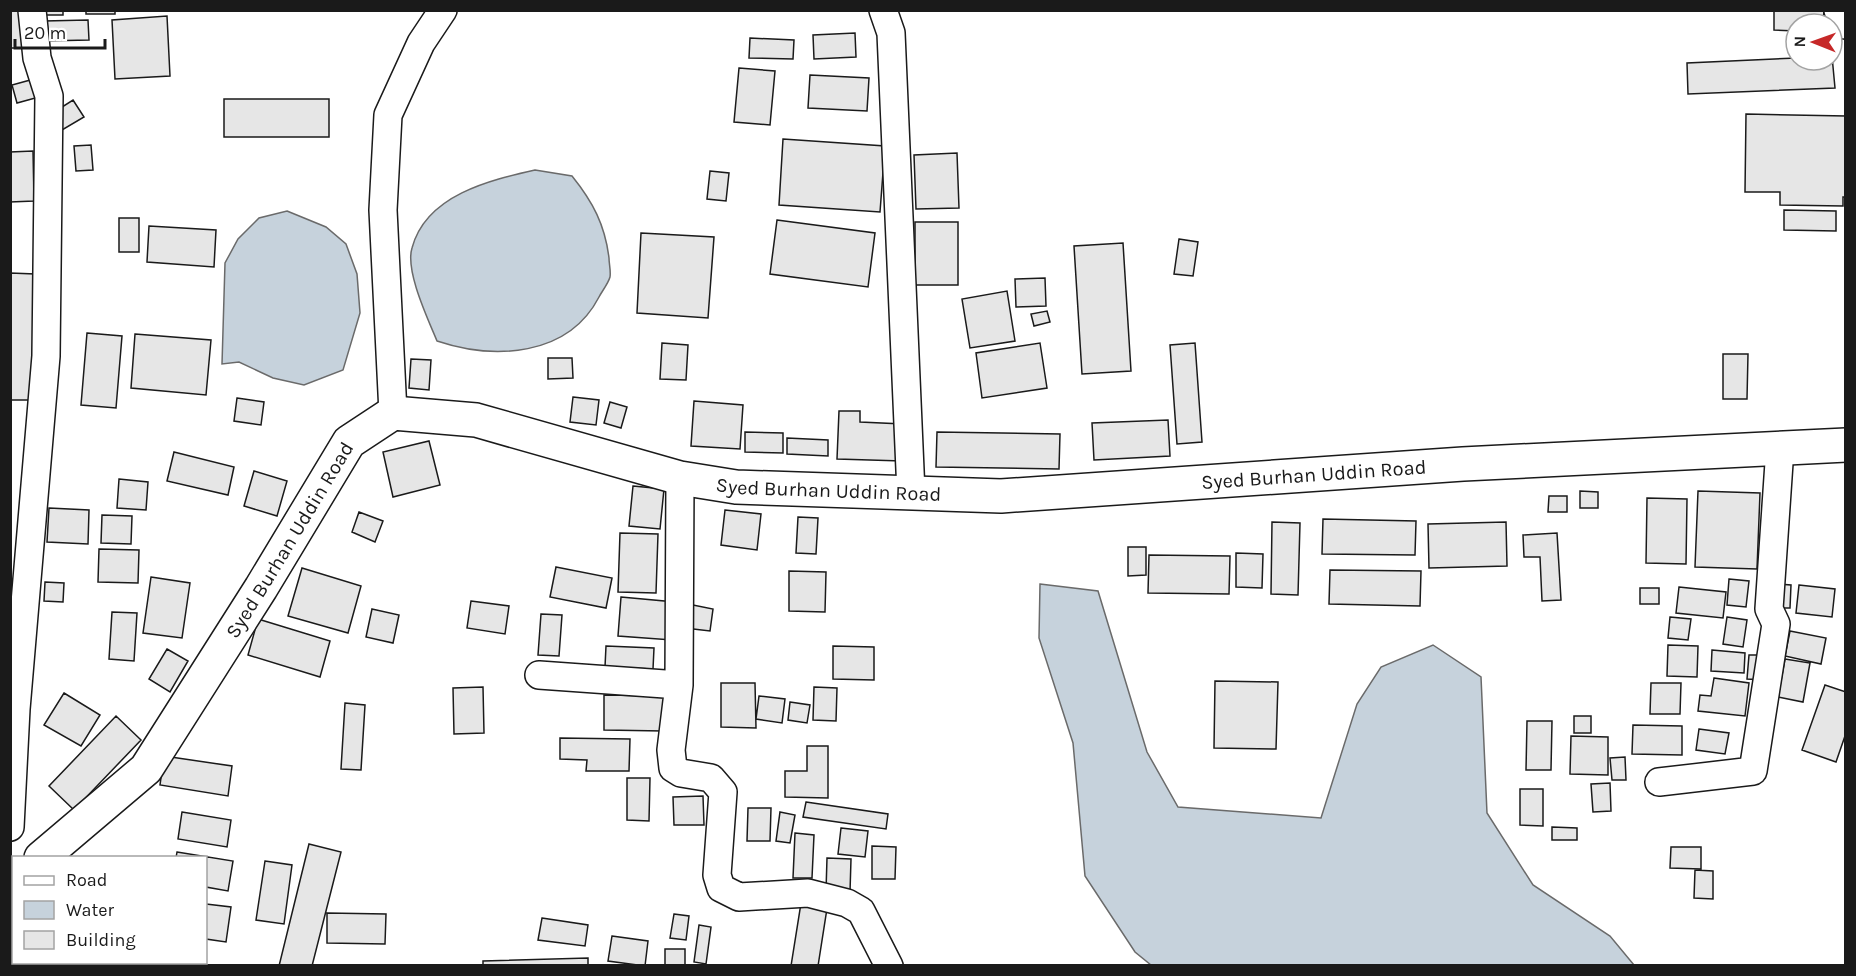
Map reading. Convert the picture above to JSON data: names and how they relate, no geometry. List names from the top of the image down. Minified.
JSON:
{"streets":{"street":["Syed Burhan Uddin Road"]},"legend":["Road","Water","Building"],"scale_bar":"20 m","north":"left"}
